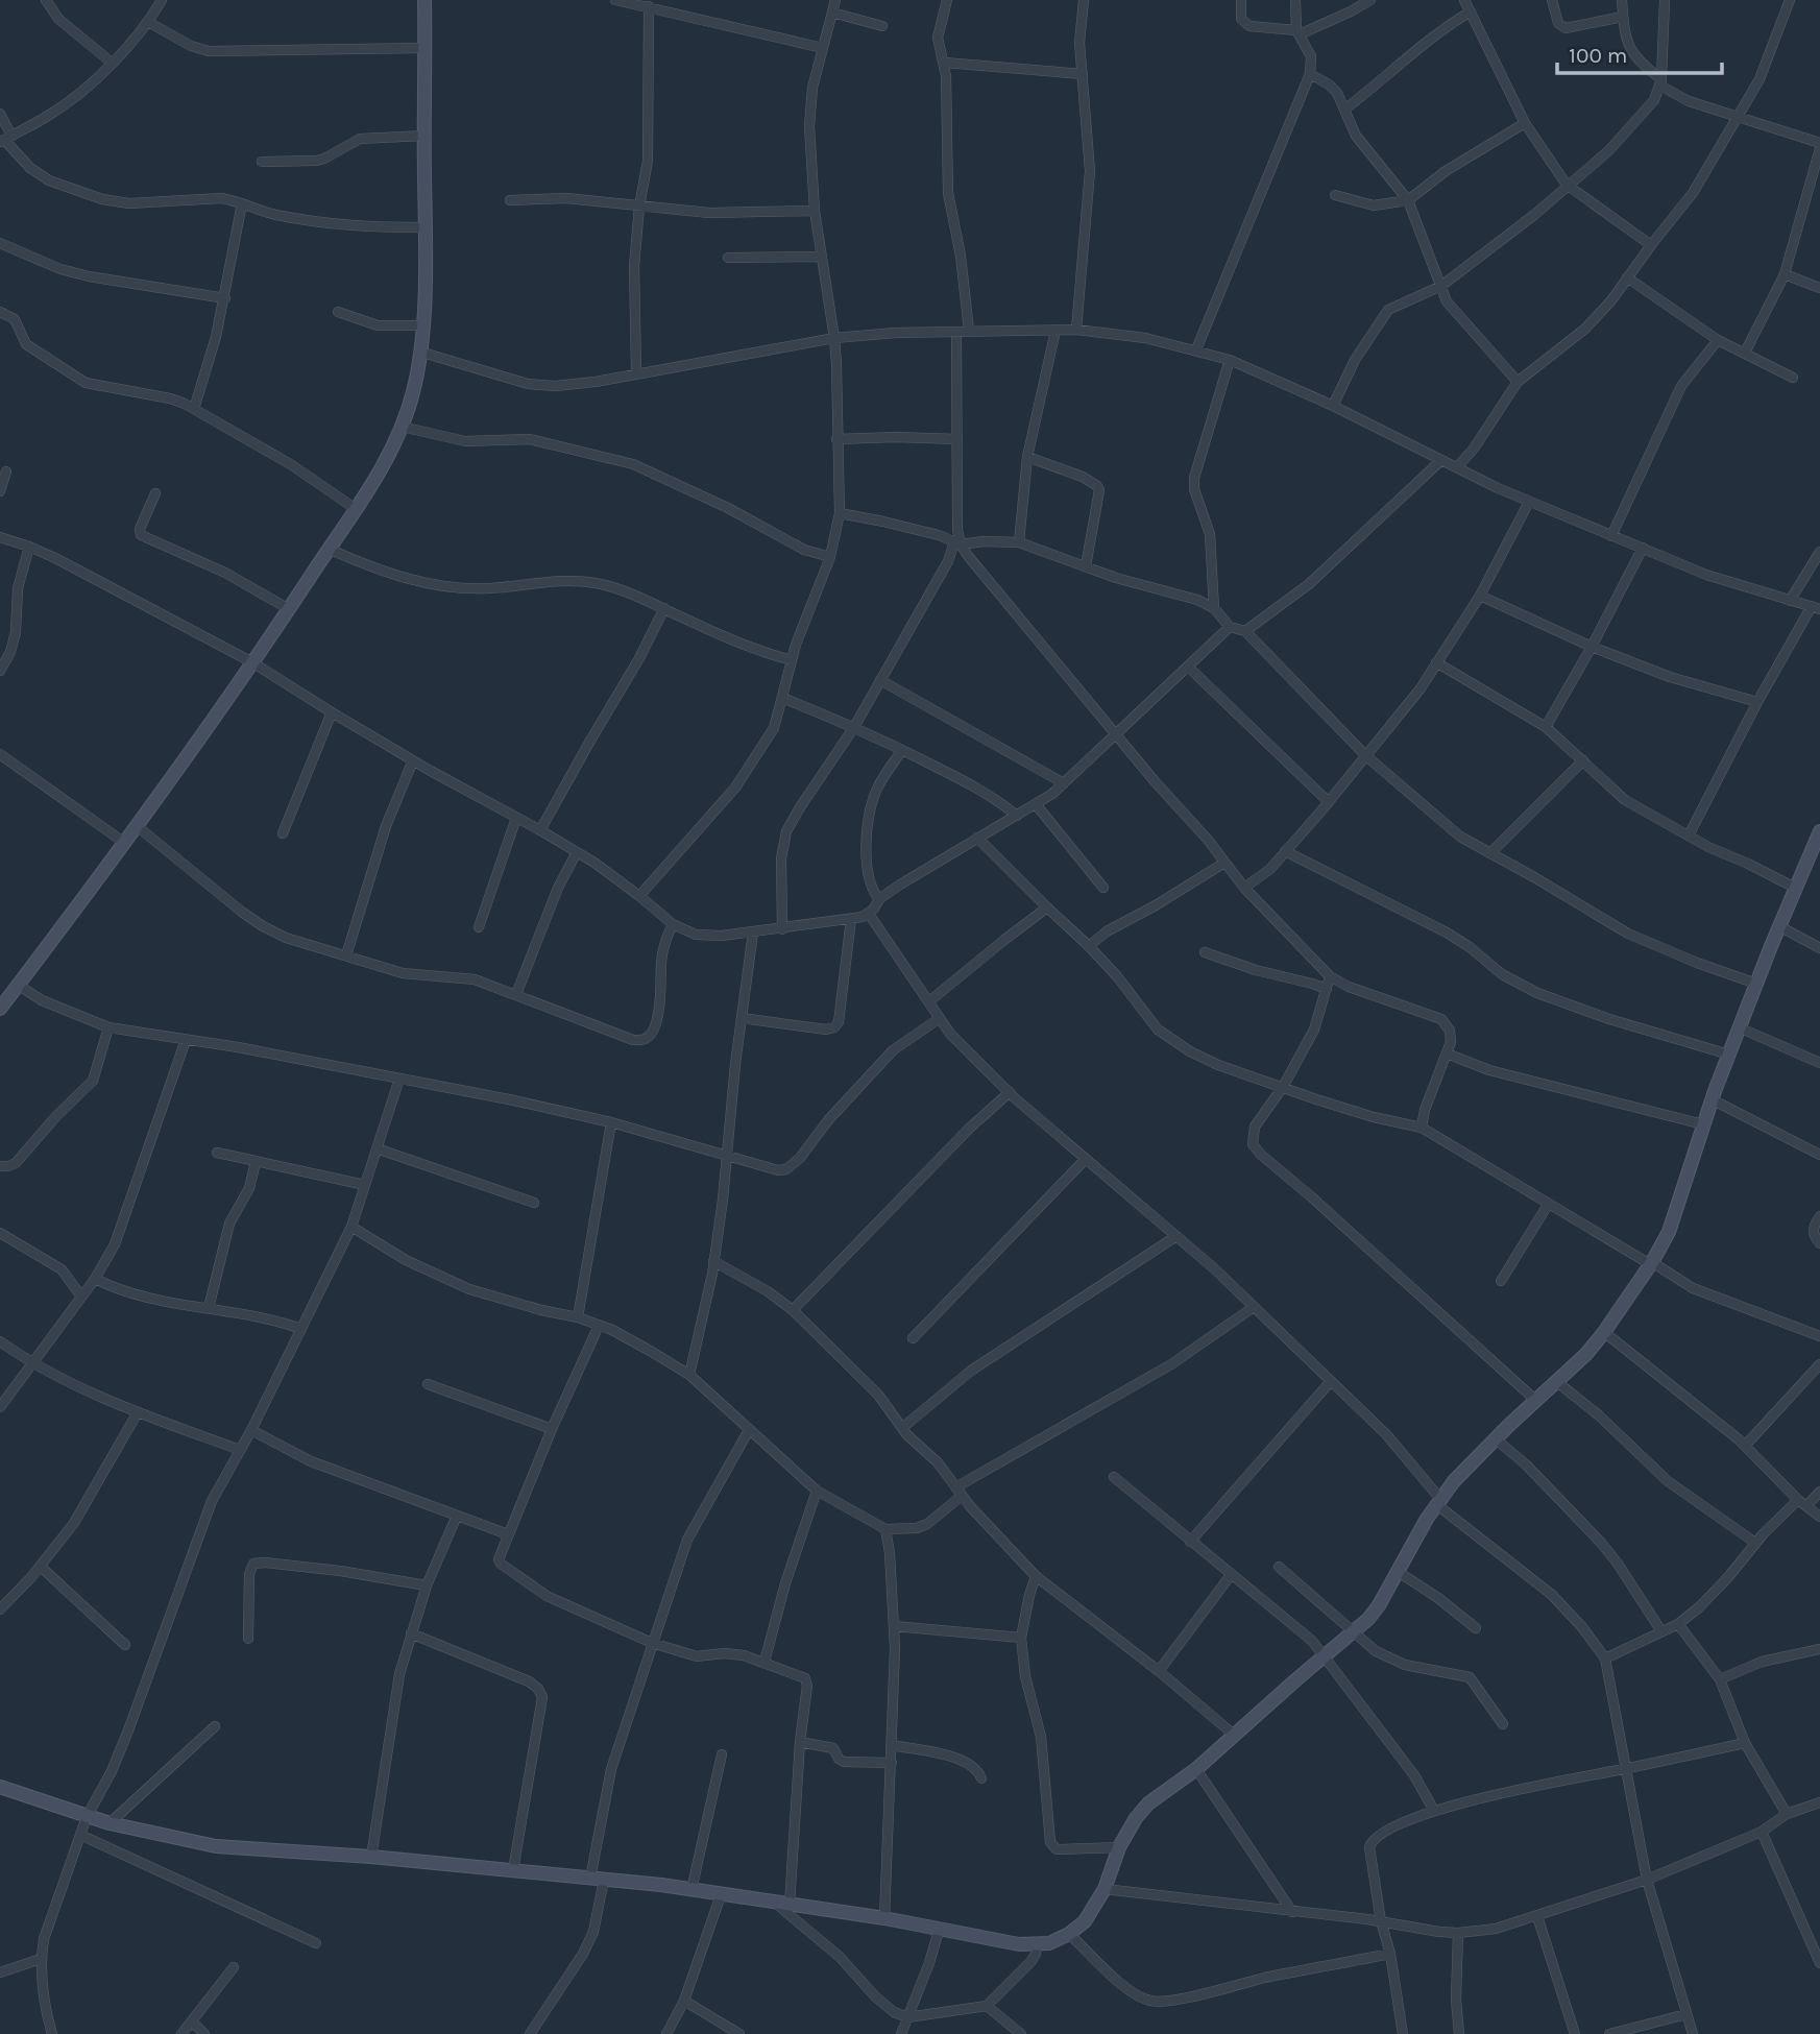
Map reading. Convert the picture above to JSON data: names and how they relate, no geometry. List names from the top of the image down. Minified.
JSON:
{"scale_bar":"100 m"}
